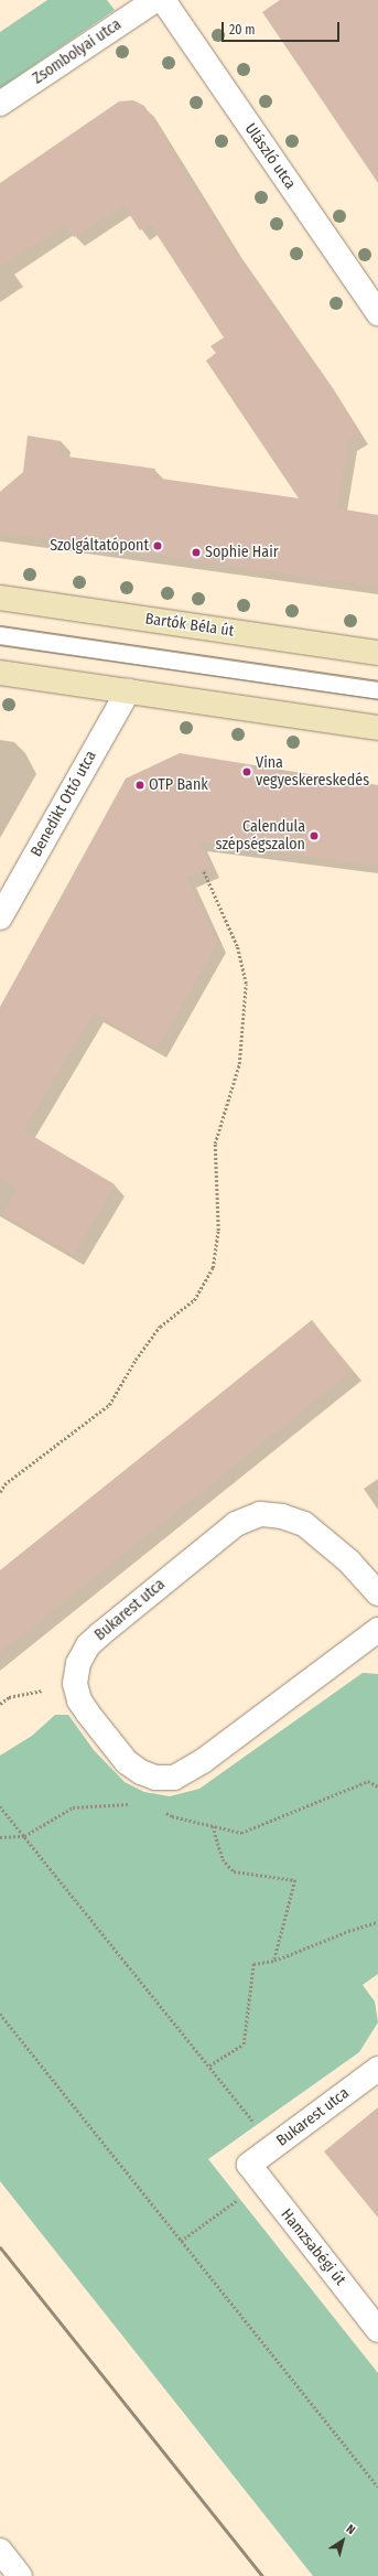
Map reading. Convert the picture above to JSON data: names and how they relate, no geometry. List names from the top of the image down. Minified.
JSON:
{"streets":{"main road":["Bartók Béla út"],"street":["Zsombolyai utca","Ulászló utca","Benedikt Ottó utca","Bukarest utca","Hamzsabégi út"]},"crossings":[["Bukarest utca","Hamzsabégi út"]],"places":["Szolgáltatópont","Sophie Hair","Vina vegyeskereskedés","OTP Bank","Calendula szépségszalon"],"scale_bar":"20 m","north":"top right"}
